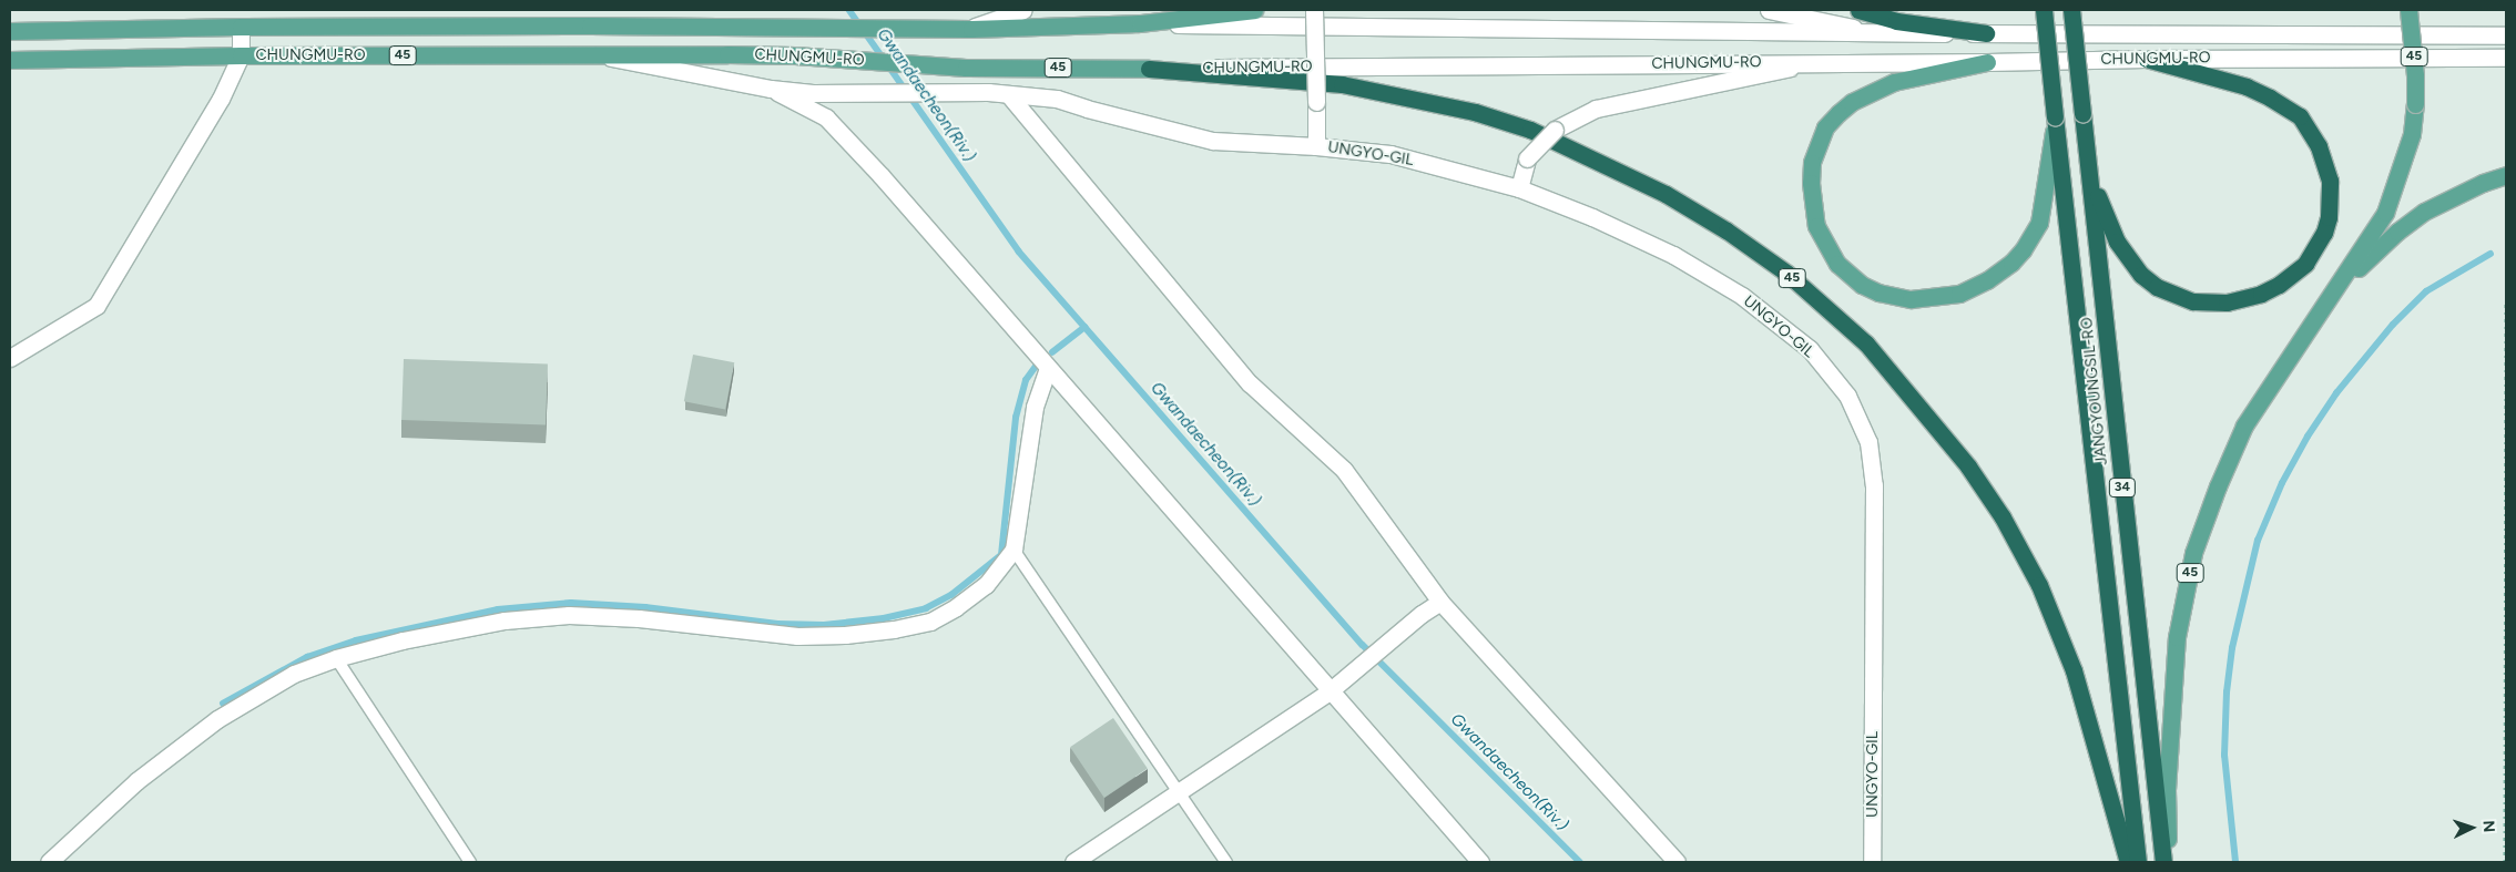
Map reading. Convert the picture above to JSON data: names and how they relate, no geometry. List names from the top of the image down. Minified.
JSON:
{"streets":{"highway":["45","JANGYOUNGSIL-RO","34"],"main road":["CHUNGMU-RO"],"street":["UNGYO-GIL"]},"crossings":[["CHUNGMU-RO","45"],["JANGYOUNGSIL-RO","34"]],"water":["Gwandaecheon(Riv.)"],"north":"right"}
